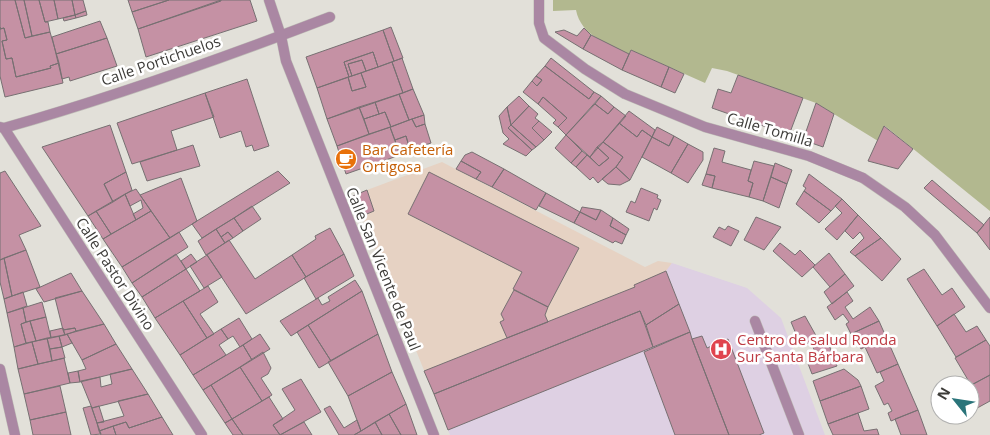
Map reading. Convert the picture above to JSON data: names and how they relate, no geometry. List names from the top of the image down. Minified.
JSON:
{"streets":{"street":["Calle Portichuelos","Calle Tomilla","Calle San Vicente de Paul","Calle Pastor Divino"]},"crossings":[["Calle Portichuelos","Calle San Vicente de Paul"],["Calle Portichuelos","Calle Pastor Divino"]],"places":{"cafe":["Bar Cafetería Ortigosa"],"hospital":["Centro de salud Ronda Sur Santa Bárbara"]},"north":"top left"}
